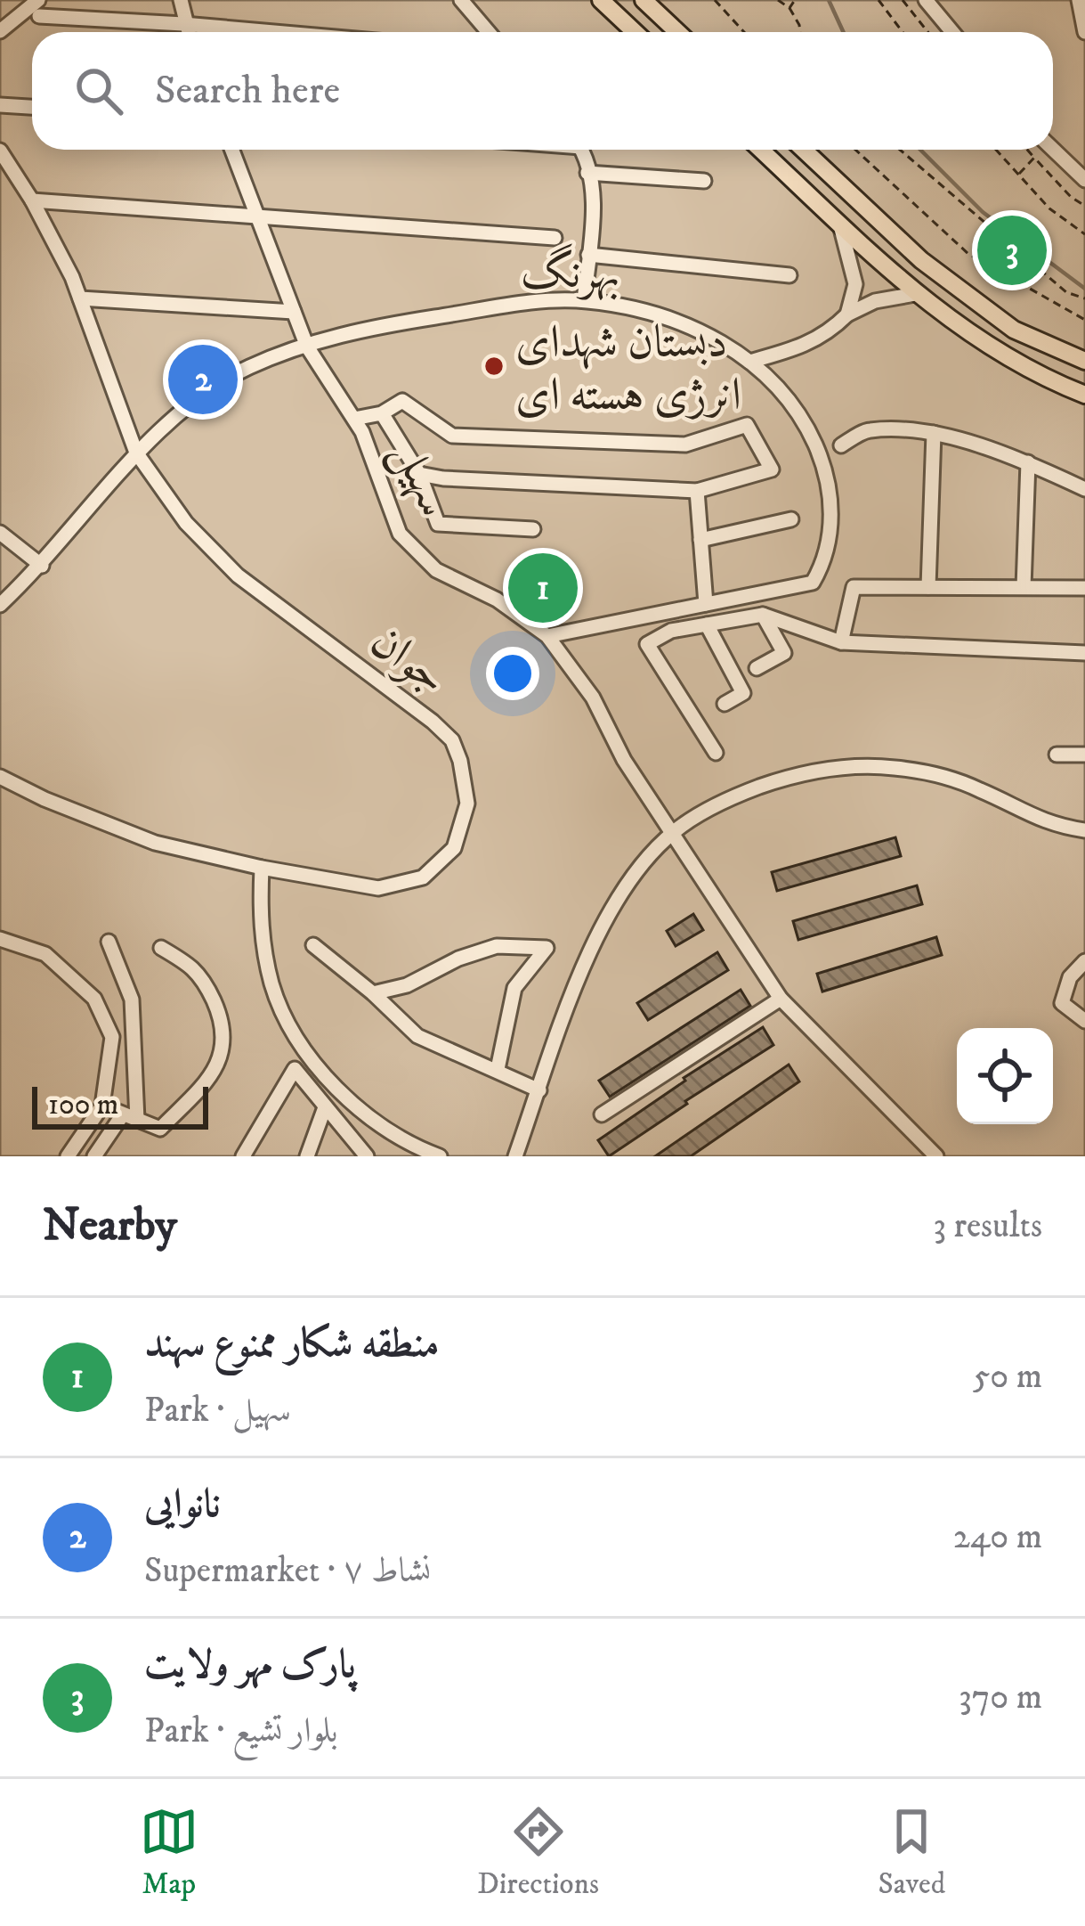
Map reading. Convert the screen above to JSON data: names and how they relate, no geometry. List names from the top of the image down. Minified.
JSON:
{"streets":{"street":["بهرنگ","سهیل","جوان"]},"crossings":[["بهرنگ","سهیل"],["بهرنگ","جوان"]],"places":["دبستان شهدای انرژی هسته ای"],"scale_bar":"100 m","page":{"search":"Search here","pins":["3","2","1"],"scale":"100 m","heading":["Nearby","3 results"],"list":[{"mark":"1","name":"منطقه شکار ممنوع سهند","note":"Park · سهیل","value":"50 m"},{"mark":"2","name":"نانوایی","note":"Supermarket · نشاط ۷","value":"240 m"},{"mark":"3","name":"پارک مهر ولایت","note":"Park · بلوار تشیع","value":"370 m"}],"nav":["Map","Directions","Saved"]}}
